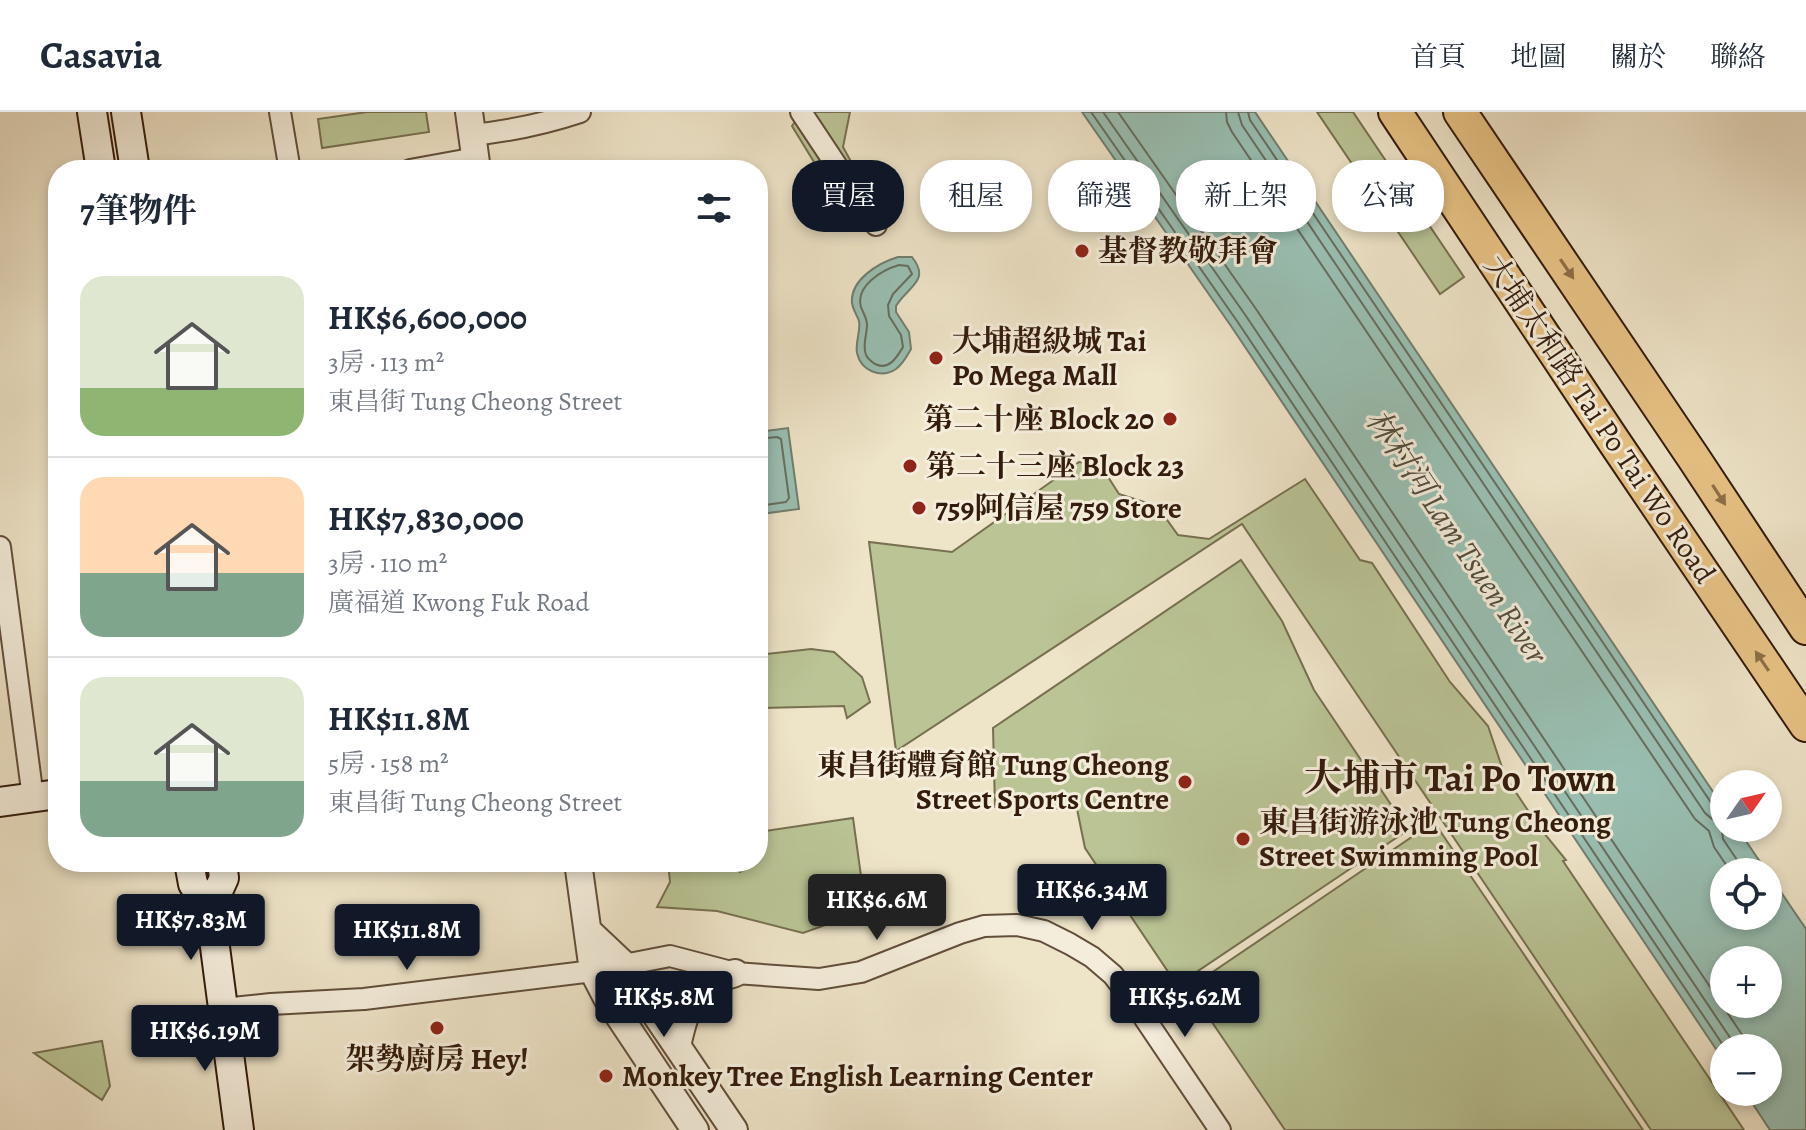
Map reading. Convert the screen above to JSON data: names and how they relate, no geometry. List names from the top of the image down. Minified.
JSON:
{"streets":{"main road":["大埔太和路 Tai Po Tai Wo Road"]},"districts":["大埔市 Tai Po Town"],"water":["林村河 Lam Tsuen River"],"places":["基督教敬拜會","大埔超級城 Tai Po Mega Mall","第二十座 Block 20","第二十三座 Block 23","759阿信屋 759 Store","東昌街體育館 Tung Cheong Street Sports Centre","東昌街游泳池 Tung Cheong Street Swimming Pool","架勢廚房 Hey!","Monkey Tree English Learning Center"],"north":"top right","page":{"header":"Casavia","nav":["首頁","地圖","關於","聯絡"],"chip":["買屋","租屋","篩選","新上架","公寓"],"heading":"7筆物件","list":[{"name":"HK$6,600,000","note":"3房 · 113 m² · 東昌街 Tung Cheong Street"},{"name":"HK$7,830,000","note":"3房 · 110 m² · 廣福道 Kwong Fuk Road"},{"name":"HK$11.8M","note":"5房 · 158 m² · 東昌街 Tung Cheong Street"}],"map_buttons":["+","−"],"price":["HK$6.34M","HK$6.6M","HK$7.83M","HK$11.8M","HK$5.8M","HK$5.62M","HK$6.19M"]}}
